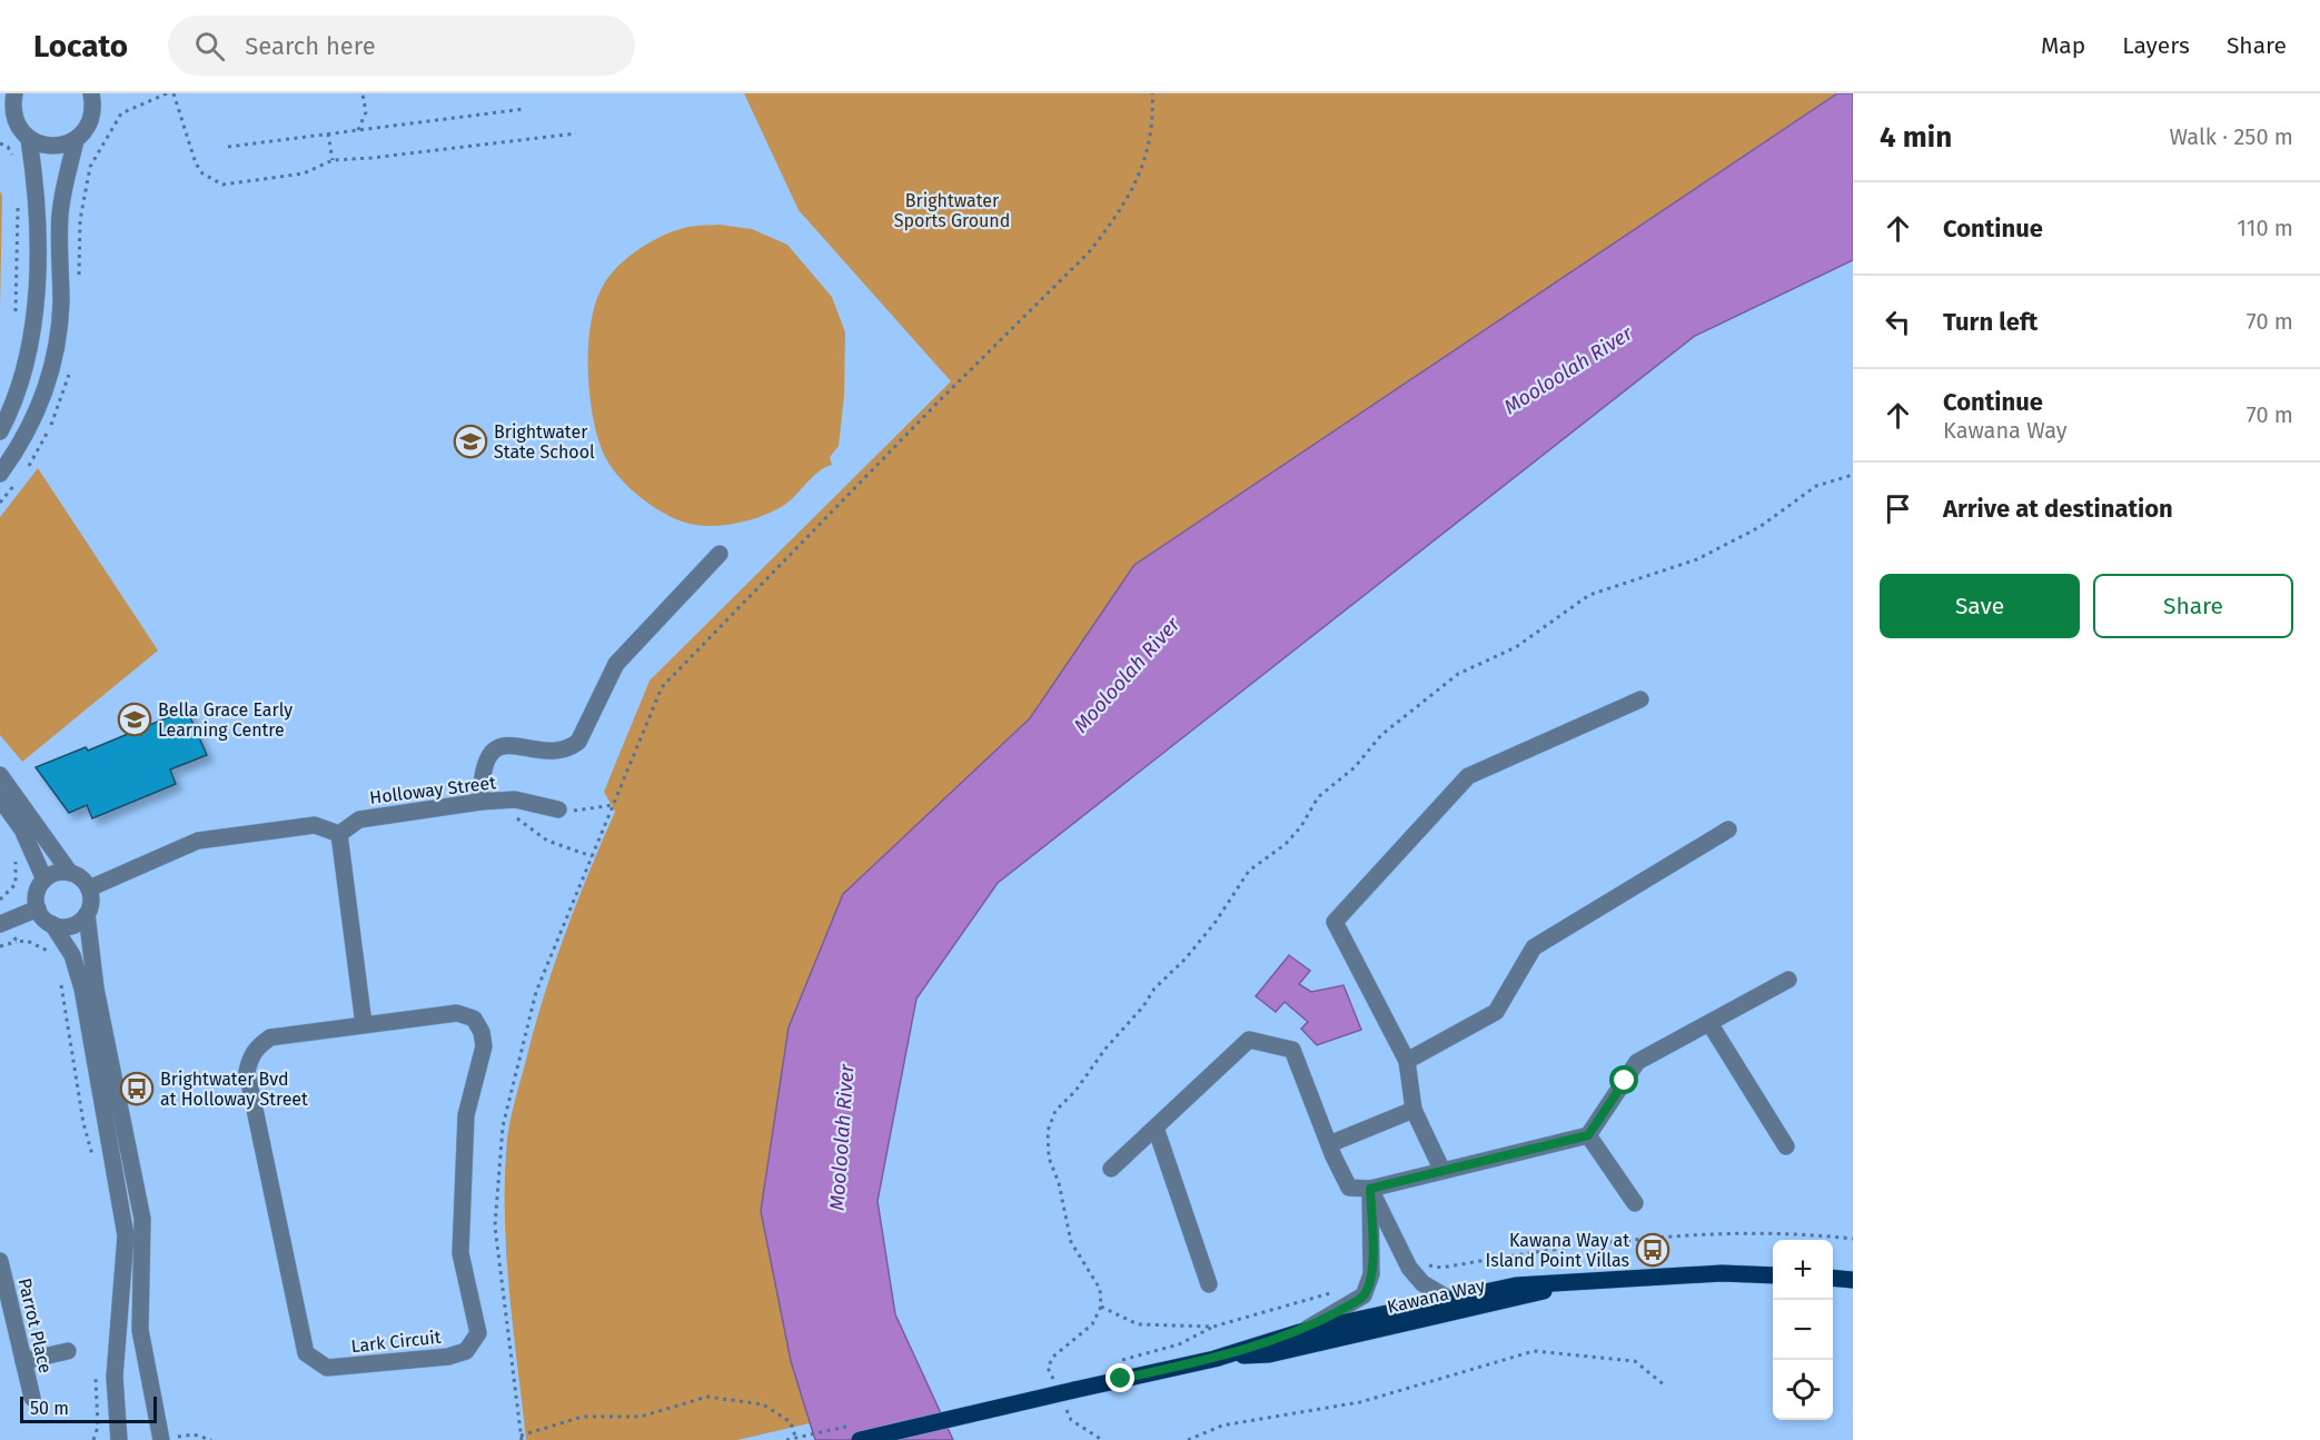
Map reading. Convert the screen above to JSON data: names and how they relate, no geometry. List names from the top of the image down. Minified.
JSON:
{"streets":{"main road":["Kawana Way"],"street":["Holloway Street","Parrot Place","Lark Circuit"]},"water":["Mooloolah River"],"parks":["Brightwater Sports Ground"],"places":{"school or university":["Brightwater State School","Bella Grace Early Learning Centre"],"bus stop":["Brightwater Bvd at Holloway Street","Kawana Way at Island Point Villas"]},"scale_bar":"50 m","page":{"header":"Locato","search":"Search here","nav":["Map","Layers","Share"],"heading":["4 min","Walk · 250 m"],"list":[["Continue","110 m"],["Turn left","70 m"],["Continue","Kawana Way","70 m"],"Arrive at destination"],"buttons":["Save","Share"],"map_buttons":["+","−"],"scale":"50 m"}}
